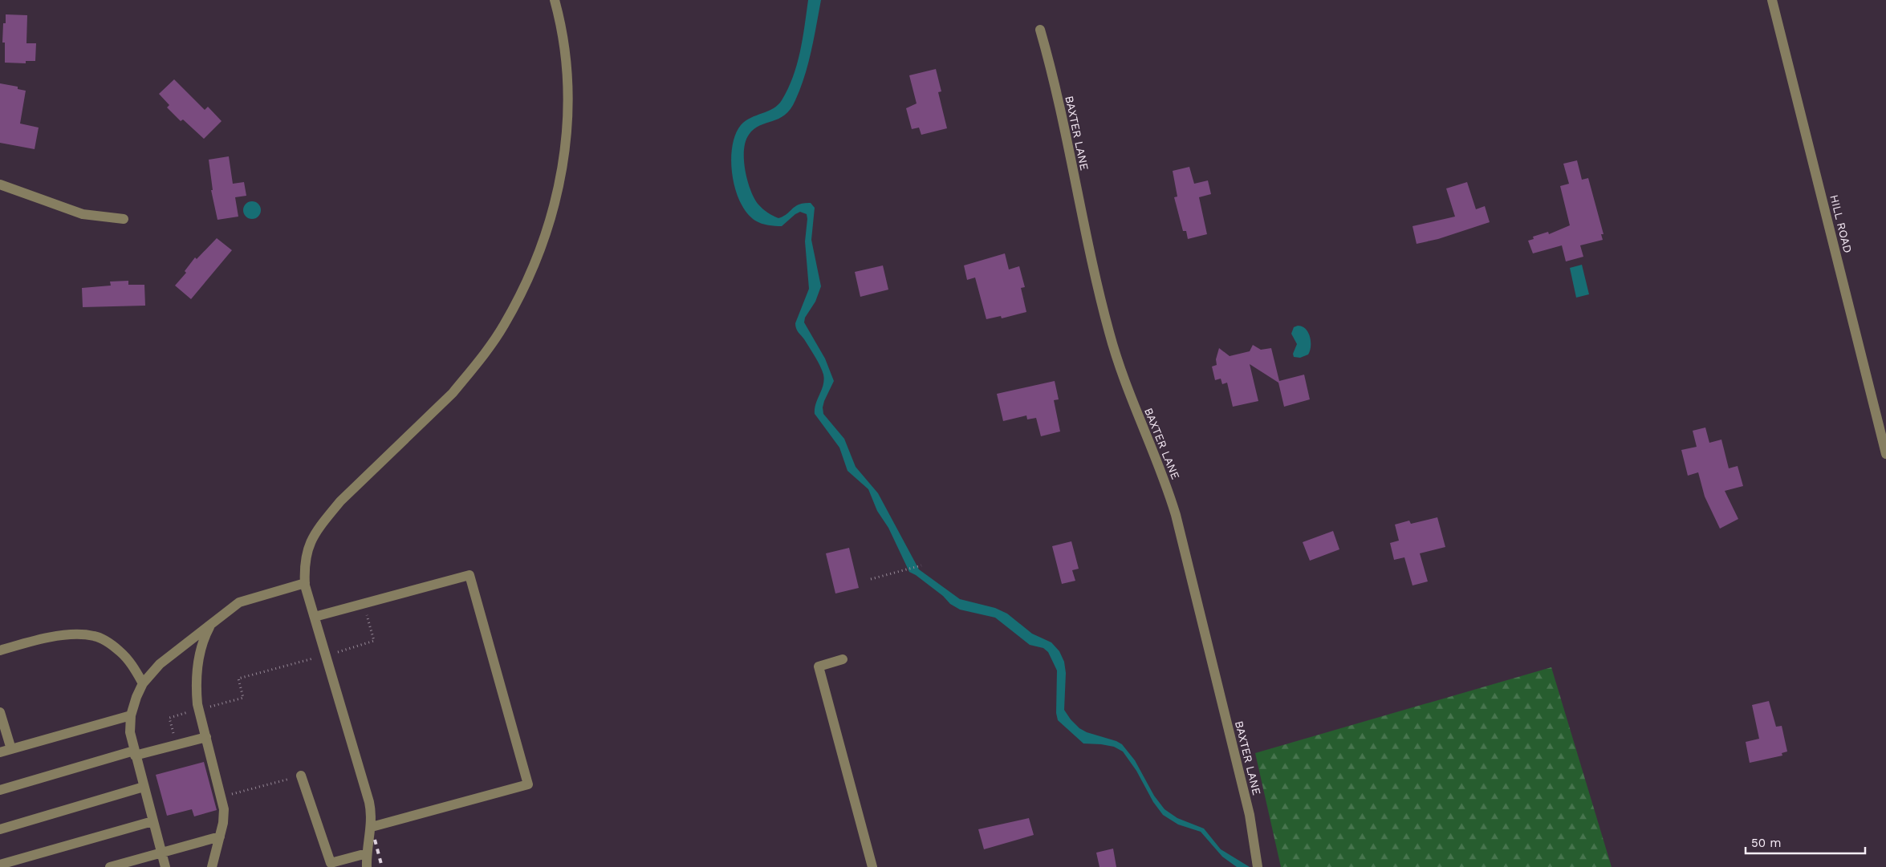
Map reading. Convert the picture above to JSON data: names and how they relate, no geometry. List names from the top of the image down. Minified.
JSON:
{"streets":{"street":["BAXTER LANE","HILL ROAD"]},"scale_bar":"50 m"}
